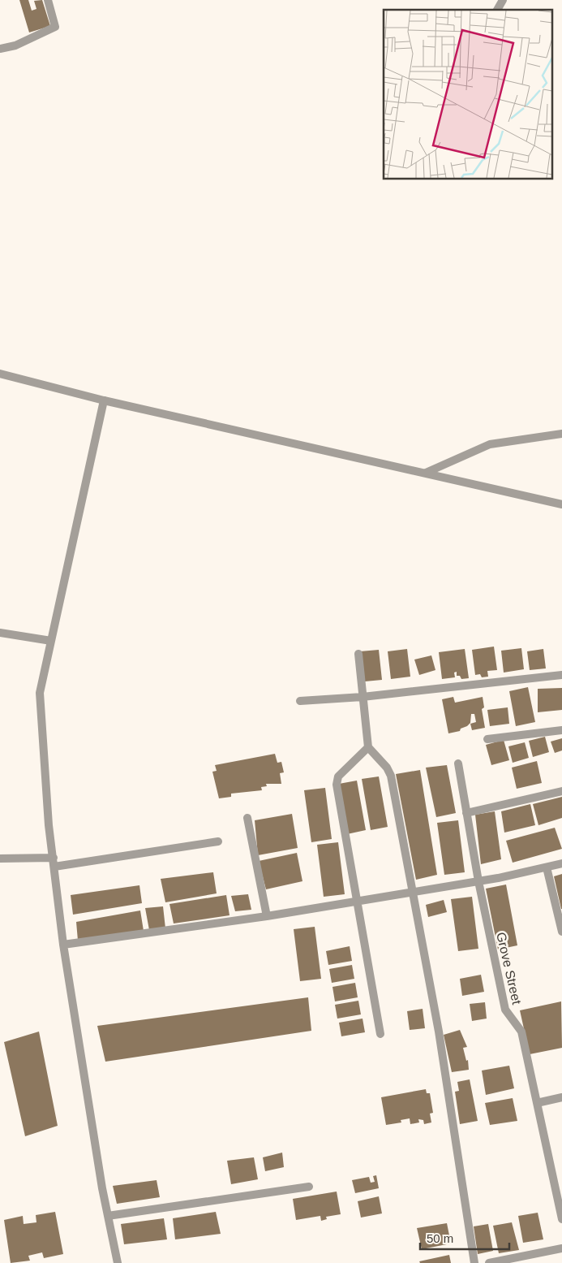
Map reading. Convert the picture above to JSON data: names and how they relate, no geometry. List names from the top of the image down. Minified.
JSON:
{"streets":{"street":["Grove Street"]},"scale_bar":"50 m"}
